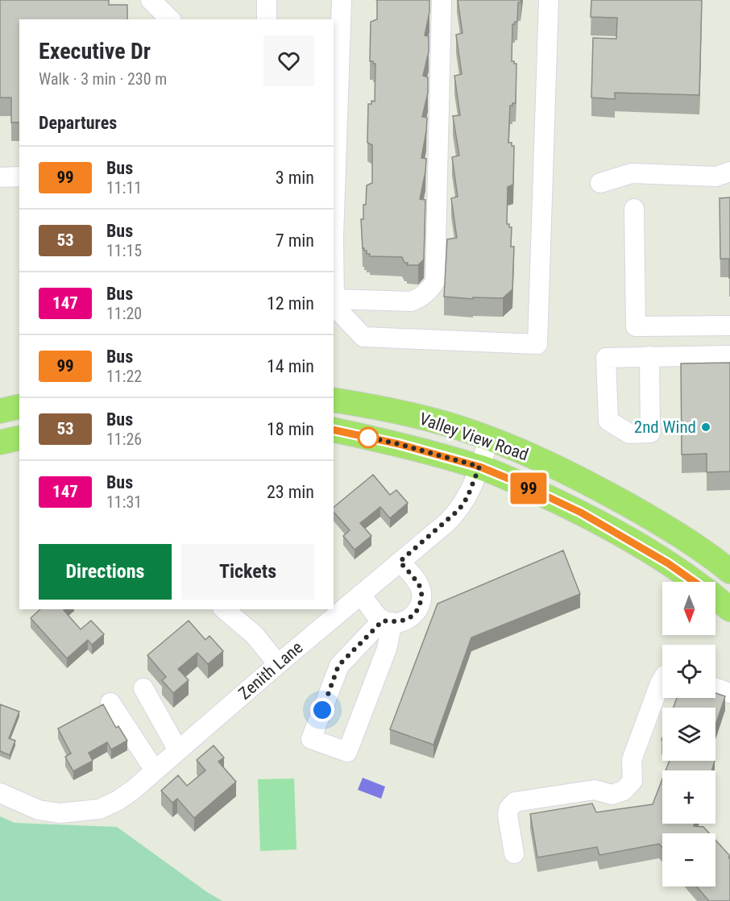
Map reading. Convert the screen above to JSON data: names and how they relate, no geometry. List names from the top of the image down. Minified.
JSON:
{"streets":{"main road":["Valley View Road"],"street":["Zenith Lane"]},"crossings":[["Valley View Road","Zenith Lane"]],"places":["2nd Wind"],"lines":["bus line 99"],"north":"bottom","page":{"on_map":"99","heading":[["Executive Dr","Walk · 3 min · 230 m"],"Departures"],"list":[{"mark":"99","name":"Bus","note":"11:11","value":"3 min"},{"mark":"53","name":"Bus","note":"11:15","value":"7 min"},{"mark":"147","name":"Bus","note":"11:20","value":"12 min"},{"mark":"99","name":"Bus","note":"11:22","value":"14 min"},{"mark":"53","name":"Bus","note":"11:26","value":"18 min"},{"mark":"147","name":"Bus","note":"11:31","value":"23 min"}],"buttons":["Directions","Tickets"],"map_buttons":["+","−"]}}
